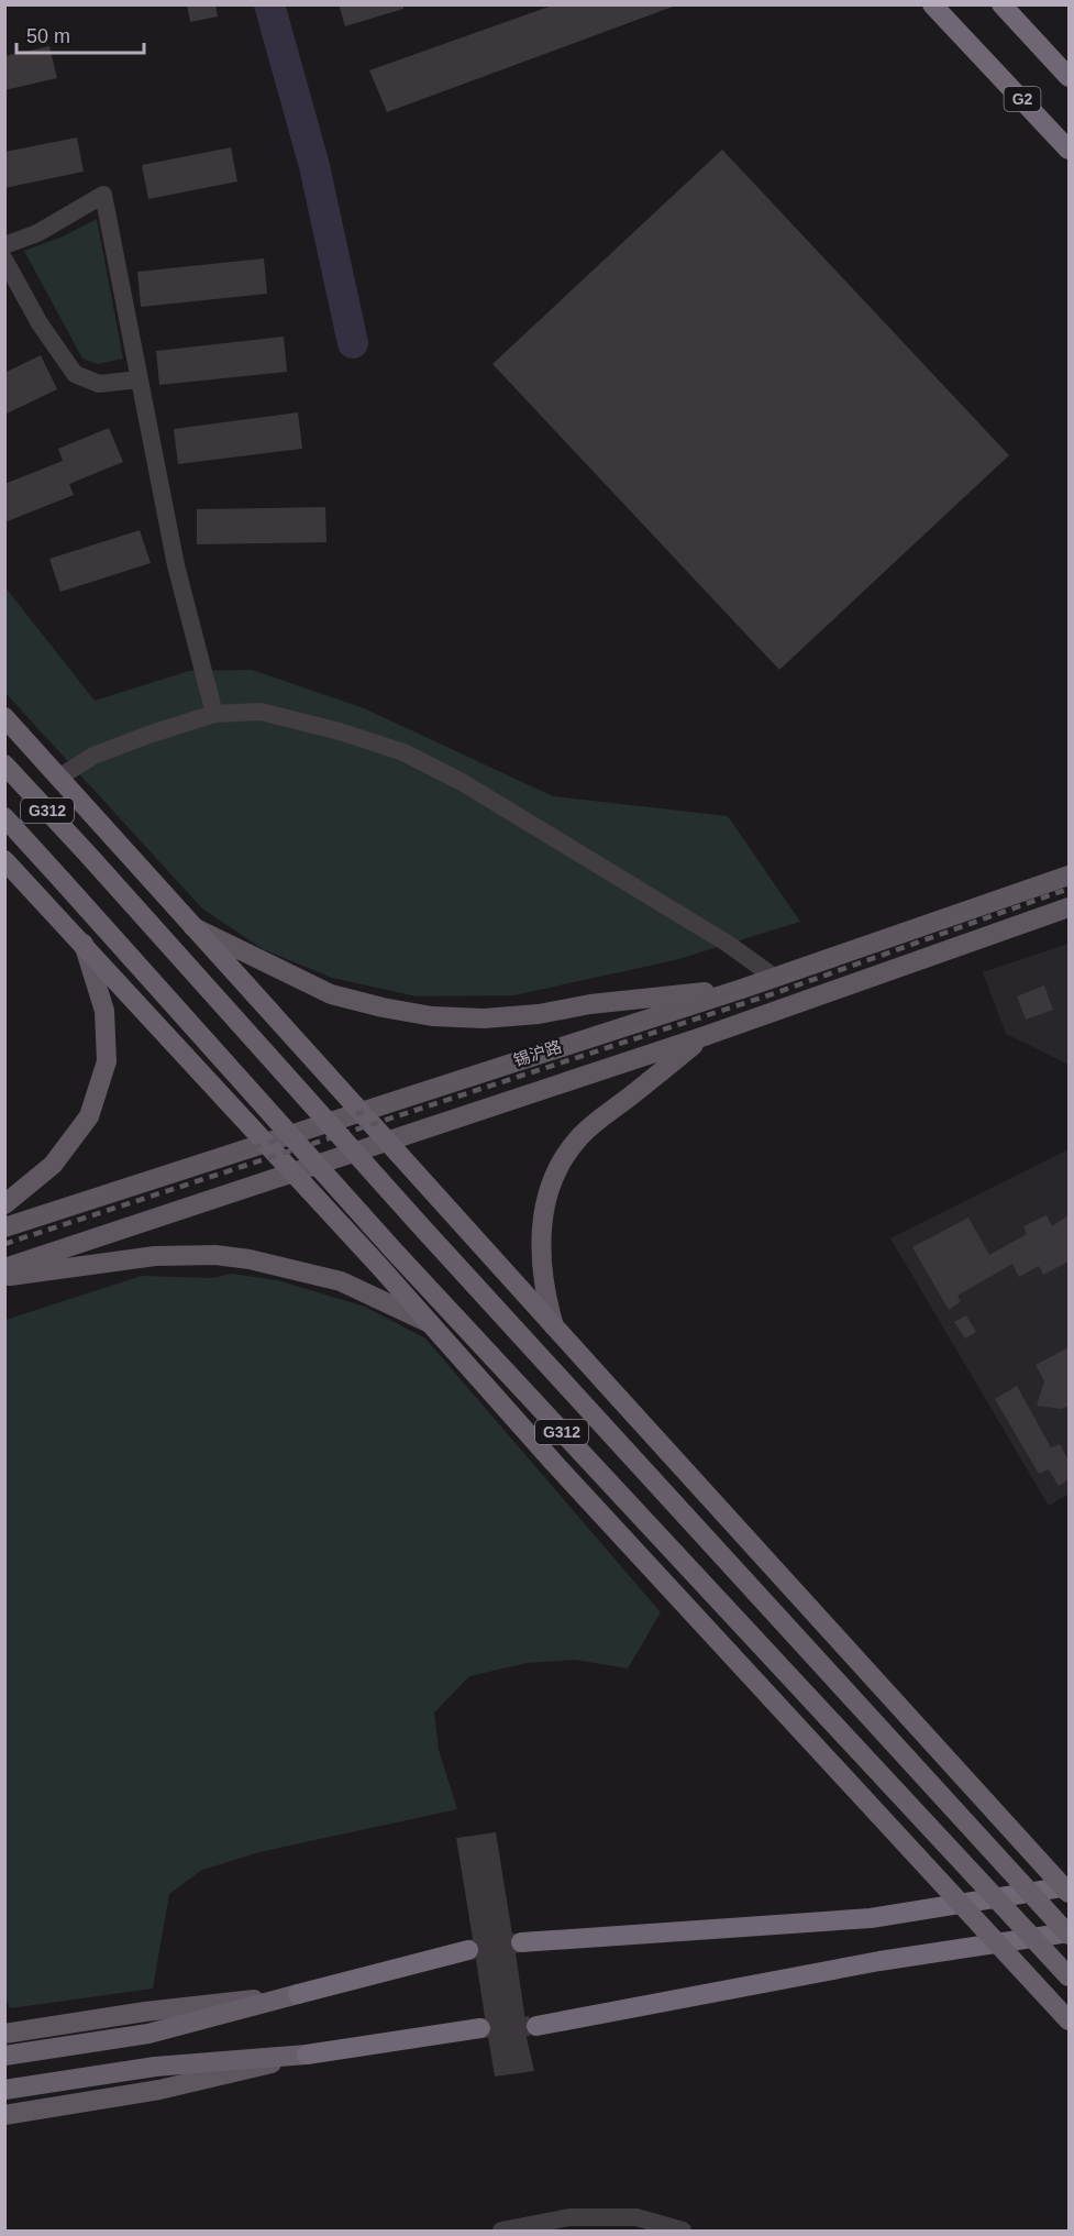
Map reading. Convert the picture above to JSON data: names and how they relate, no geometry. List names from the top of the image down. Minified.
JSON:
{"streets":{"highway":["G2","G312"],"main road":["锡沪路"]},"scale_bar":"50 m"}
